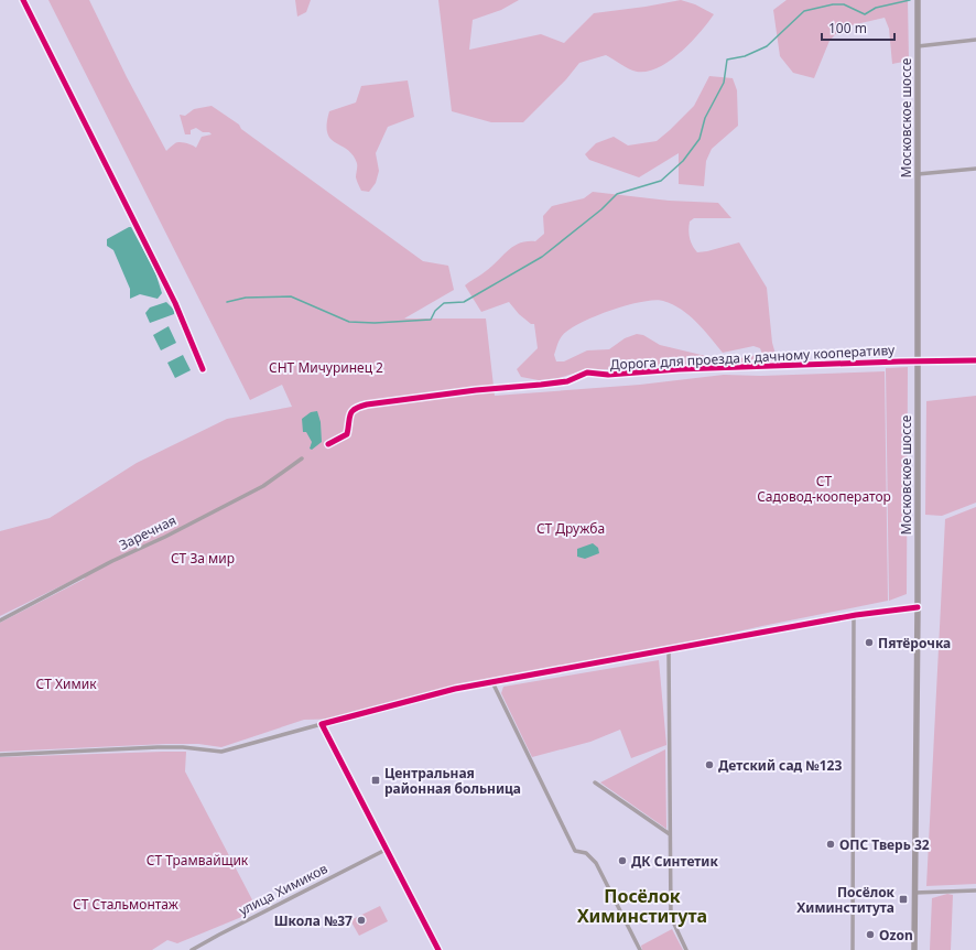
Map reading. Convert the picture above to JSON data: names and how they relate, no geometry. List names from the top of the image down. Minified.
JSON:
{"streets":{"main road":["Московское шоссе"],"street":["Дорога для проезда к дачному кооперативу","Заречная","улица Химиков"]},"crossings":[["Московское шоссе","Дорога для проезда к дачному кооперативу"]],"districts":["Посёлок Химинститута"],"parks":["СНТ Мичуринец 2","СТ Садовод-кооператор","СТ Дружба","СТ За мир","СТ Химик","СТ Трамвайщик","СТ Стальмонтаж"],"places":{"other":["Пятёрочка","Детский сад №123","ОПС Тверь 32","ДК Синтетик","Школа №37","Ozon"],"transit":["Центральная районная больница","Посёлок Химинститута"]},"scale_bar":"100 m"}
